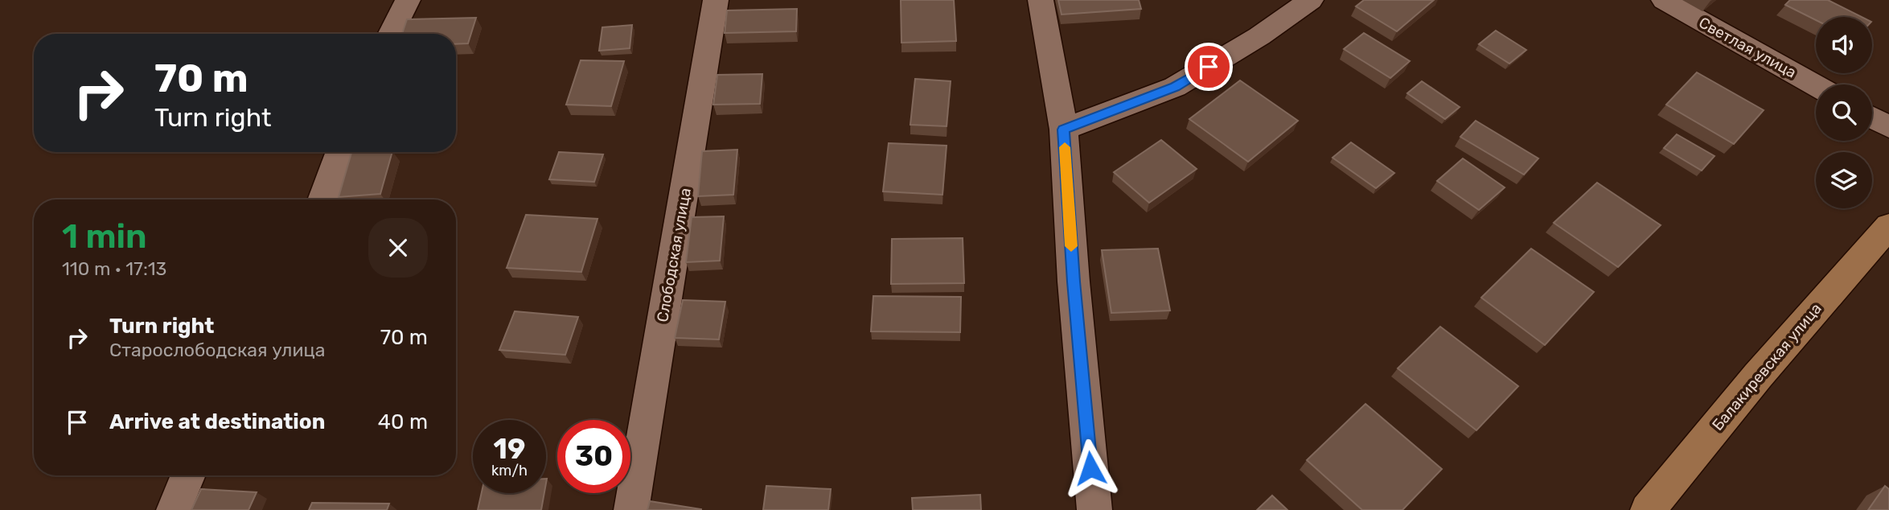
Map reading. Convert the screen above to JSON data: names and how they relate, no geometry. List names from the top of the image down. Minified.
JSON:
{"streets":{"street":["Светлая улица","Слободская улица","Балакиревская улица"]},"page":{"turn":["70 m","Turn right"],"heading":["1 min","110 m · 17:13"],"list":[{"name":"Turn right","note":"Старослободская улица","value":"70 m"},{"name":"Arrive at destination","value":"40 m"}],"speed":"19 km/h","limit":"30"}}
